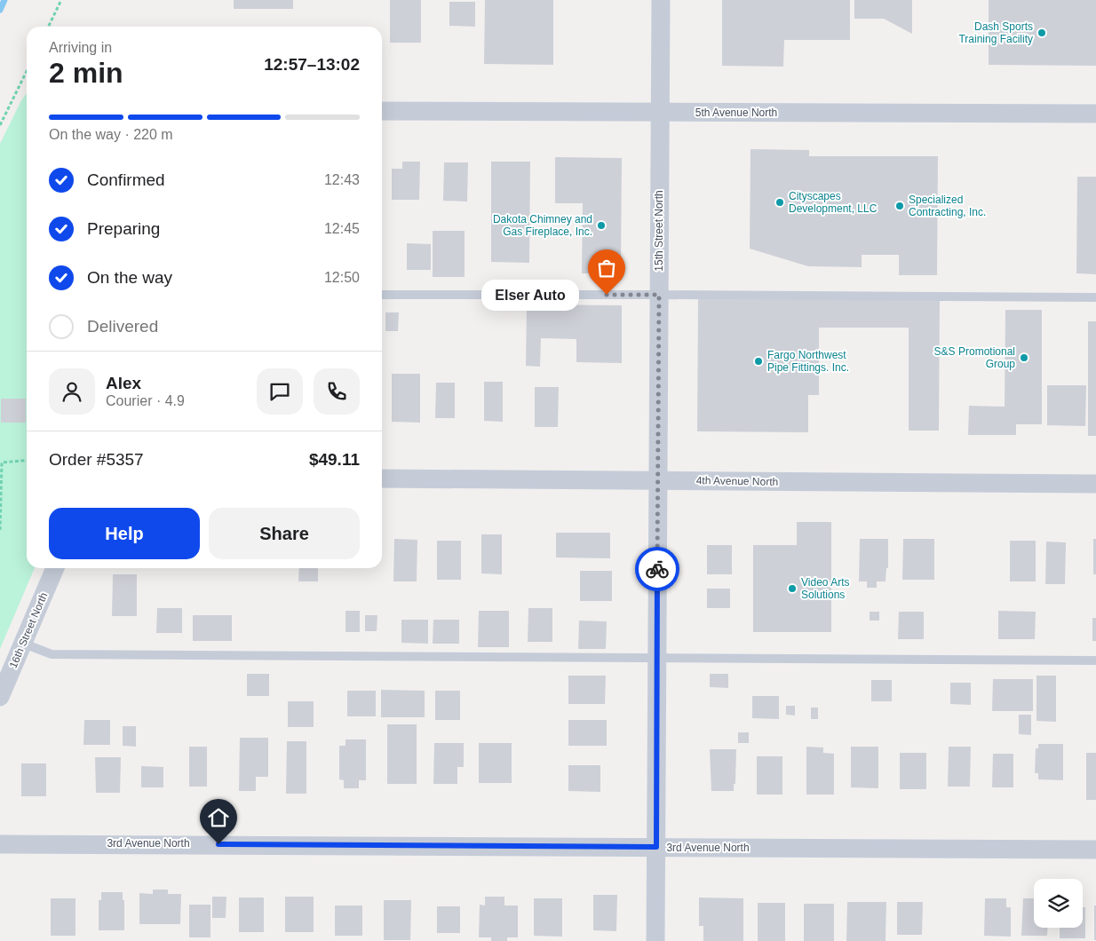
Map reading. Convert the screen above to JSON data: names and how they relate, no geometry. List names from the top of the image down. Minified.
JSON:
{"streets":{"street":["5th Avenue North","15th Street North","4th Avenue North","16th Street North","3rd Avenue North"]},"crossings":[["5th Avenue North","15th Street North"],["15th Street North","4th Avenue North"],["15th Street North","3rd Avenue North"]],"places":["Dash Sports Training Facility","Cityscapes Development, LLC","Specialized Contracting, Inc.","Dakota Chimney and Gas Fireplace, Inc.","Elser Auto","S&S Promotional Group","Fargo Northwest Pipe Fittings. Inc.","Video Arts Solutions"],"page":{"heading":["2 min","Arriving in","12:57–13:02"],"panel":["Alex","Courier · 4.9","Order #5357","$49.11"],"bar":"On the way · 220 m","list":[["Confirmed","12:43"],["Preparing","12:45"],["On the way","12:50"],"Delivered"],"bubble":"Elser Auto","buttons":["Help","Share"]}}
